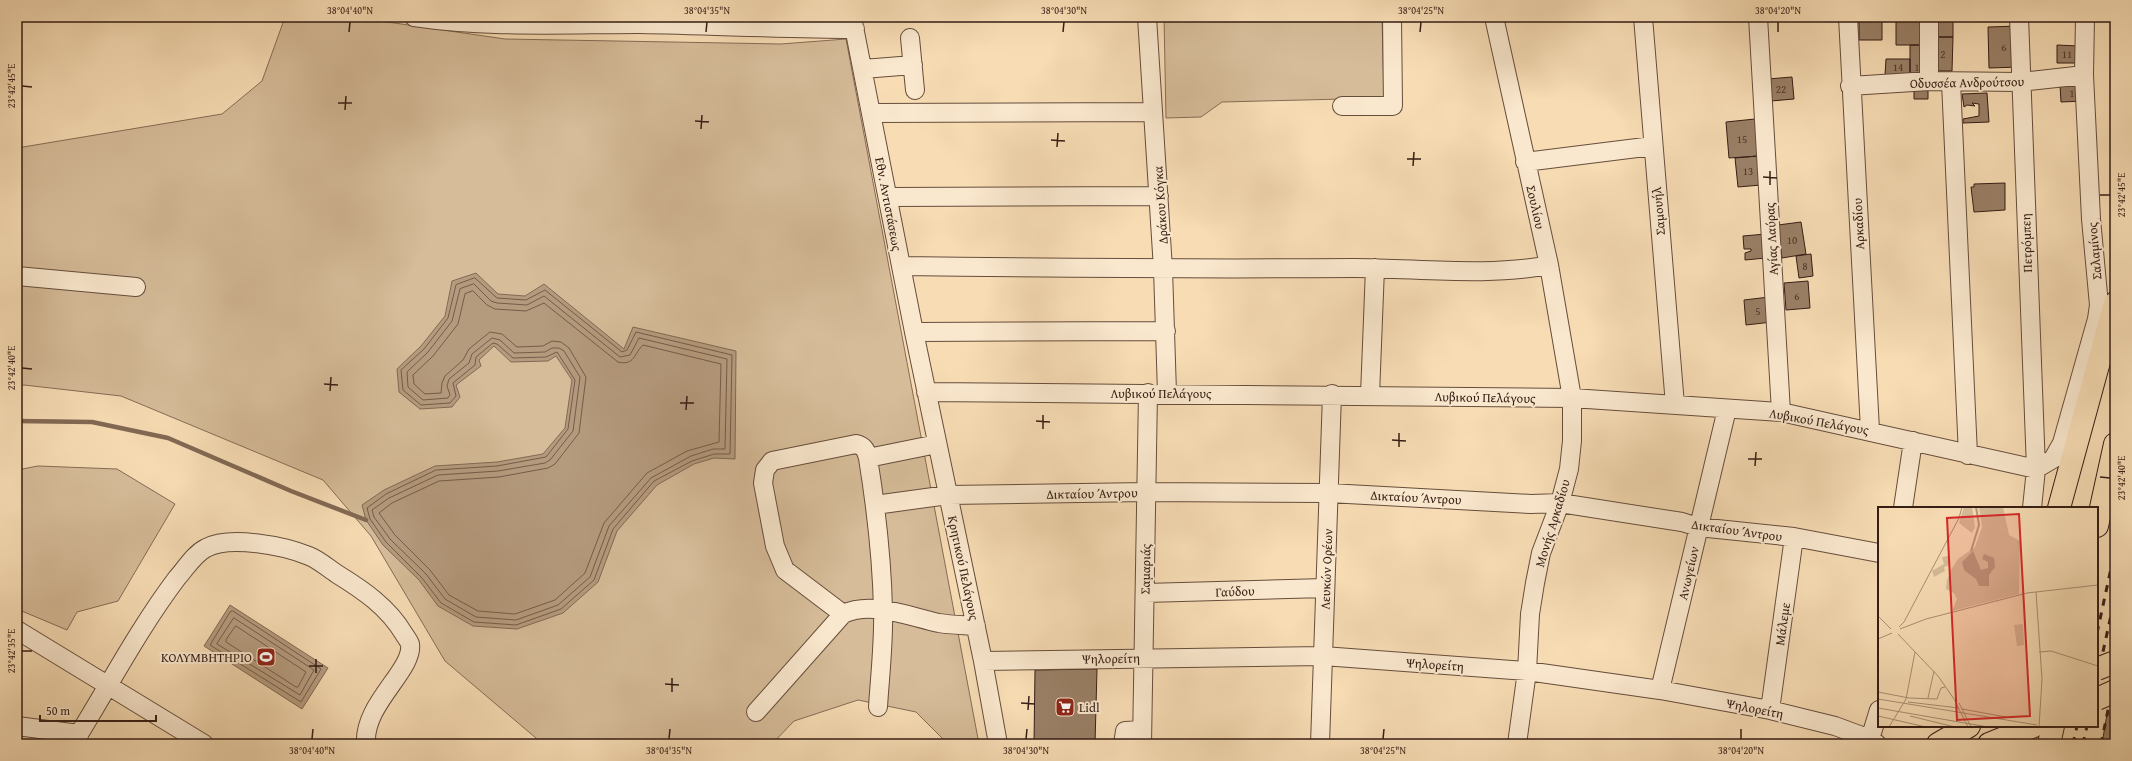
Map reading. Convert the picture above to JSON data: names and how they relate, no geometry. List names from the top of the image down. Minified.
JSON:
{"streets":{"street":["Οδυσσέα Ανδρούτσου","Εθν. Αντιστάσεως","Δράκου Κόγκα","Σουλίου","Σαμουήλ","Αρκαδίου","Αγίας Λαύρας","Πετρόμπεη","Σαλαμίνος","Λυβικού Πελάγους","Δικταίου Άντρου","Μονής Αρκαδίου","Κρητικού Πελάγους","Σαμαριάς","Λευκών Ορέων","Ανωγείων","Γαύδου","Μάλεμε","Ψηλορείτη"]},"crossings":[["Οδυσσέα Ανδρούτσου","Αρκαδίου"],["Οδυσσέα Ανδρούτσου","Πετρόμπεη"],["Οδυσσέα Ανδρούτσου","Σαλαμίνος"],["Εθν. Αντιστάσεως","Λυβικού Πελάγους"],["Εθν. Αντιστάσεως","Κρητικού Πελάγους"],["Δράκου Κόγκα","Λυβικού Πελάγους"],["Σουλίου","Λυβικού Πελάγους"],["Σουλίου","Μονής Αρκαδίου"],["Σαμουήλ","Λυβικού Πελάγους"],["Αρκαδίου","Λυβικού Πελάγους"],["Αγίας Λαύρας","Λυβικού Πελάγους"],["Πετρόμπεη","Σαλαμίνος"],["Πετρόμπεη","Λυβικού Πελάγους"],["Σαλαμίνος","Λυβικού Πελάγους"],["Λυβικού Πελάγους","Μονής Αρκαδίου"],["Λυβικού Πελάγους","Κρητικού Πελάγους"],["Λυβικού Πελάγους","Σαμαριάς"],["Λυβικού Πελάγους","Λευκών Ορέων"],["Λυβικού Πελάγους","Ανωγείων"],["Δικταίου Άντρου","Μονής Αρκαδίου"],["Δικταίου Άντρου","Κρητικού Πελάγους"],["Δικταίου Άντρου","Σαμαριάς"],["Δικταίου Άντρου","Λευκών Ορέων"],["Δικταίου Άντρου","Ανωγείων"],["Δικταίου Άντρου","Μάλεμε"],["Μονής Αρκαδίου","Ψηλορείτη"],["Κρητικού Πελάγους","Ψηλορείτη"],["Σαμαριάς","Γαύδου"],["Σαμαριάς","Ψηλορείτη"],["Λευκών Ορέων","Γαύδου"],["Λευκών Ορέων","Ψηλορείτη"],["Ανωγείων","Ψηλορείτη"],["Μάλεμε","Ψηλορείτη"]],"places":{"sports":["ΚΟΛΥΜΒΗΤΗΡΙΟ"],"supermarket":["Lidl"]},"house_numbers":["6","2","11","14","1","22","1","15","13","10","8","6","5"],"scale_bar":"50 m","coordinates":["38°04'40\"N","38°04'35\"N","38°04'30\"N","38°04'25\"N","38°04'20\"N","23°42'45\"E","23°42'40\"E","23°42'35\"E"]}
